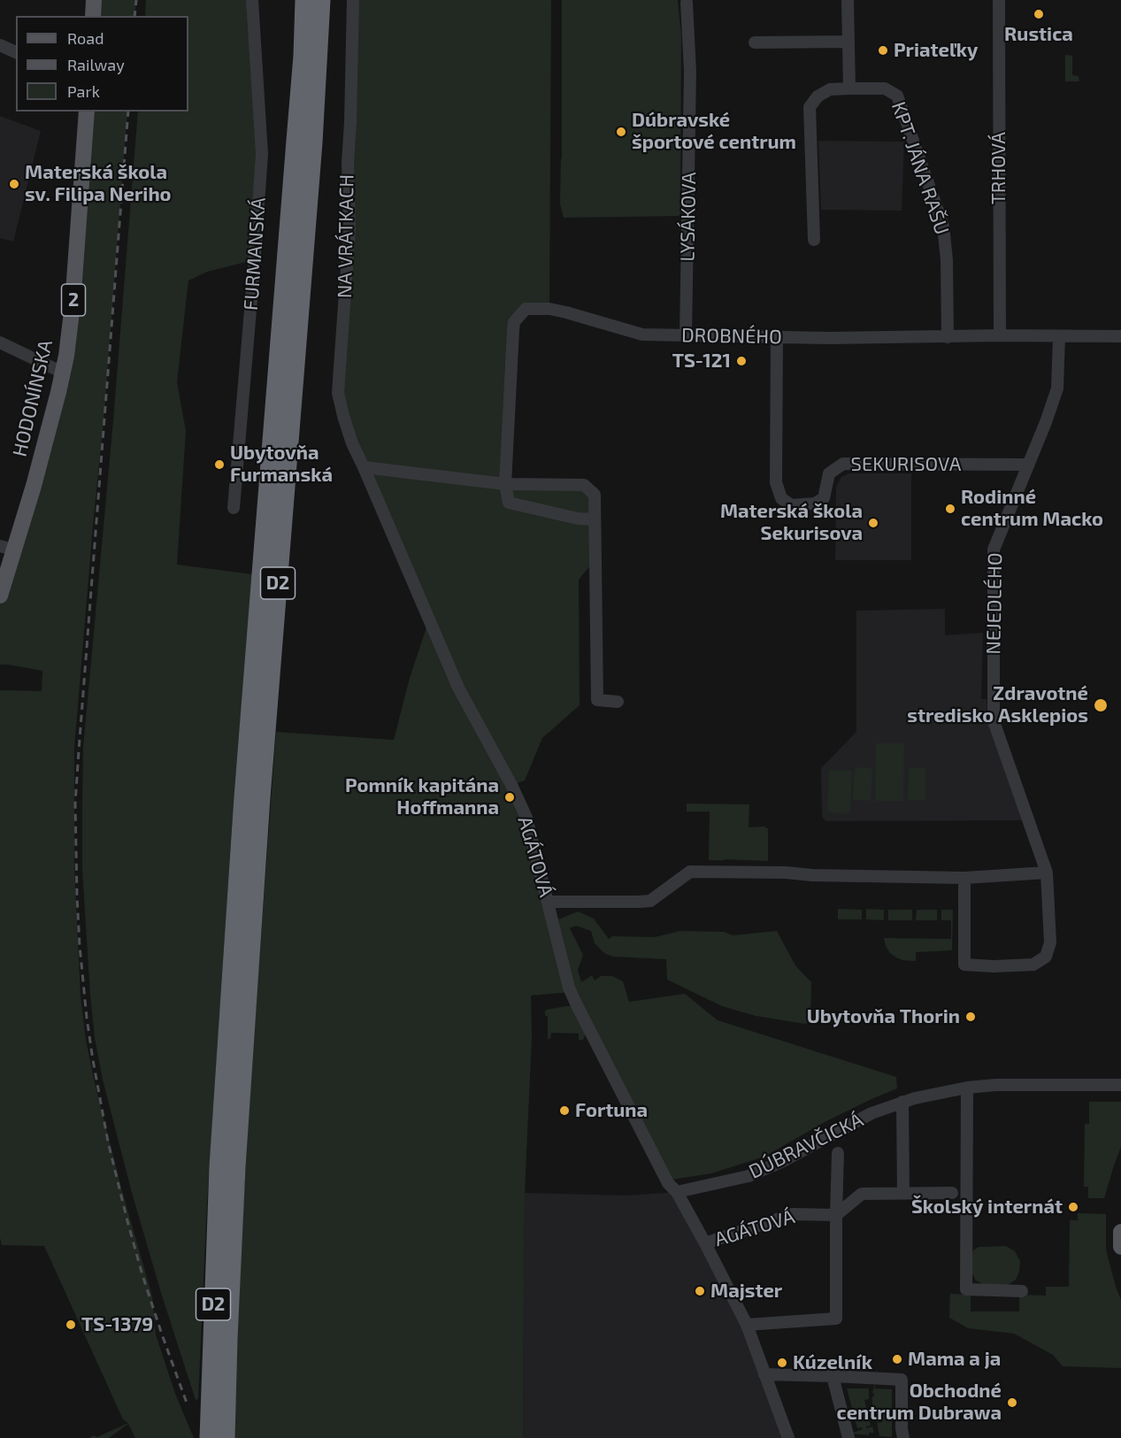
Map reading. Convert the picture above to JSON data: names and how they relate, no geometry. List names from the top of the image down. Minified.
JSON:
{"streets":{"highway":["D2"],"main road":["2","HODONÍNSKA"],"street":["KPT. JÁNA RAŠU","TRHOVÁ","LYSÁKOVA","NA VRÁTKACH","FURMANSKÁ","DROBNÉHO","SEKURISOVA","NEJEDLÉHO","AGÁTOVÁ","DÚBRAVČICKÁ"]},"crossings":[["KPT. JÁNA RAŠU","DROBNÉHO"],["TRHOVÁ","DROBNÉHO"],["LYSÁKOVA","DROBNÉHO"],["NA VRÁTKACH","AGÁTOVÁ"],["DROBNÉHO","SEKURISOVA"],["DROBNÉHO","NEJEDLÉHO"],["SEKURISOVA","NEJEDLÉHO"],["AGÁTOVÁ","DÚBRAVČICKÁ"]],"places":["Rustica","Priateľky","Dúbravské športové centrum","Materská škola sv. Filipa Neriho","TS-121","Ubytovňa Furmanská","Rodinné centrum Macko","Materská škola Sekurisova","Zdravotné stredisko Asklepios","Pomník kapitána Hoffmanna","Ubytovňa Thorin","Fortuna","Školský internát","Majster","TS-1379","Mama a ja","Kúzelník","Obchodné centrum Dubrawa"],"legend":["Road","Railway","Park"]}
